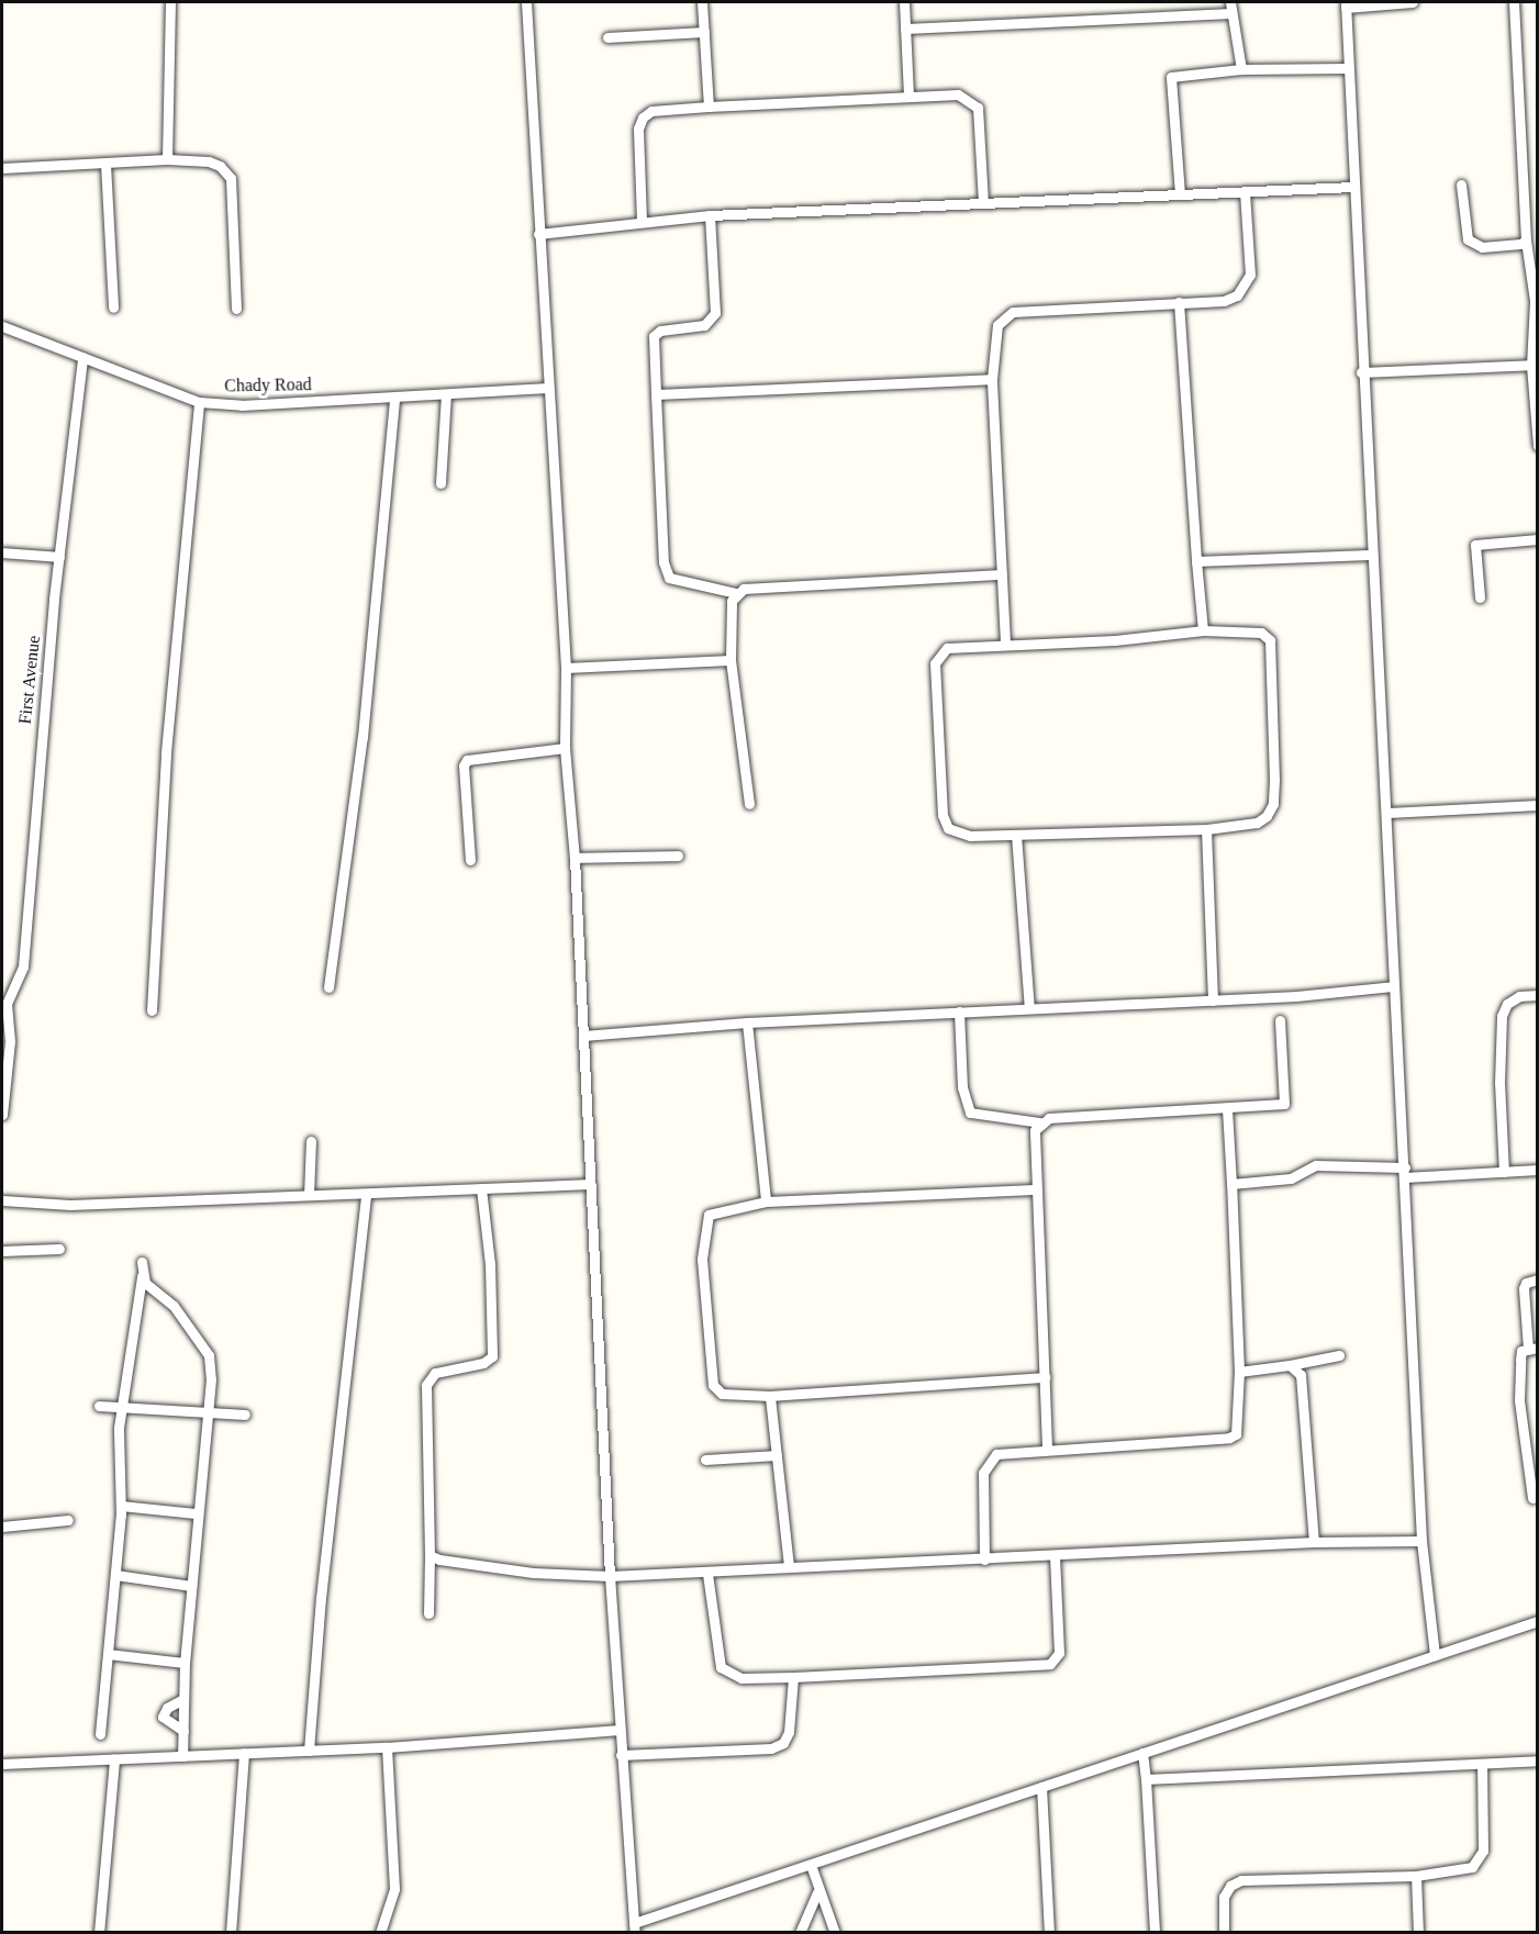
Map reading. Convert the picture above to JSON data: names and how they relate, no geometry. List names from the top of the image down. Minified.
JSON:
{"streets":{"street":["Chady Road","First Avenue"]},"crossings":[["Chady Road","First Avenue"]]}
